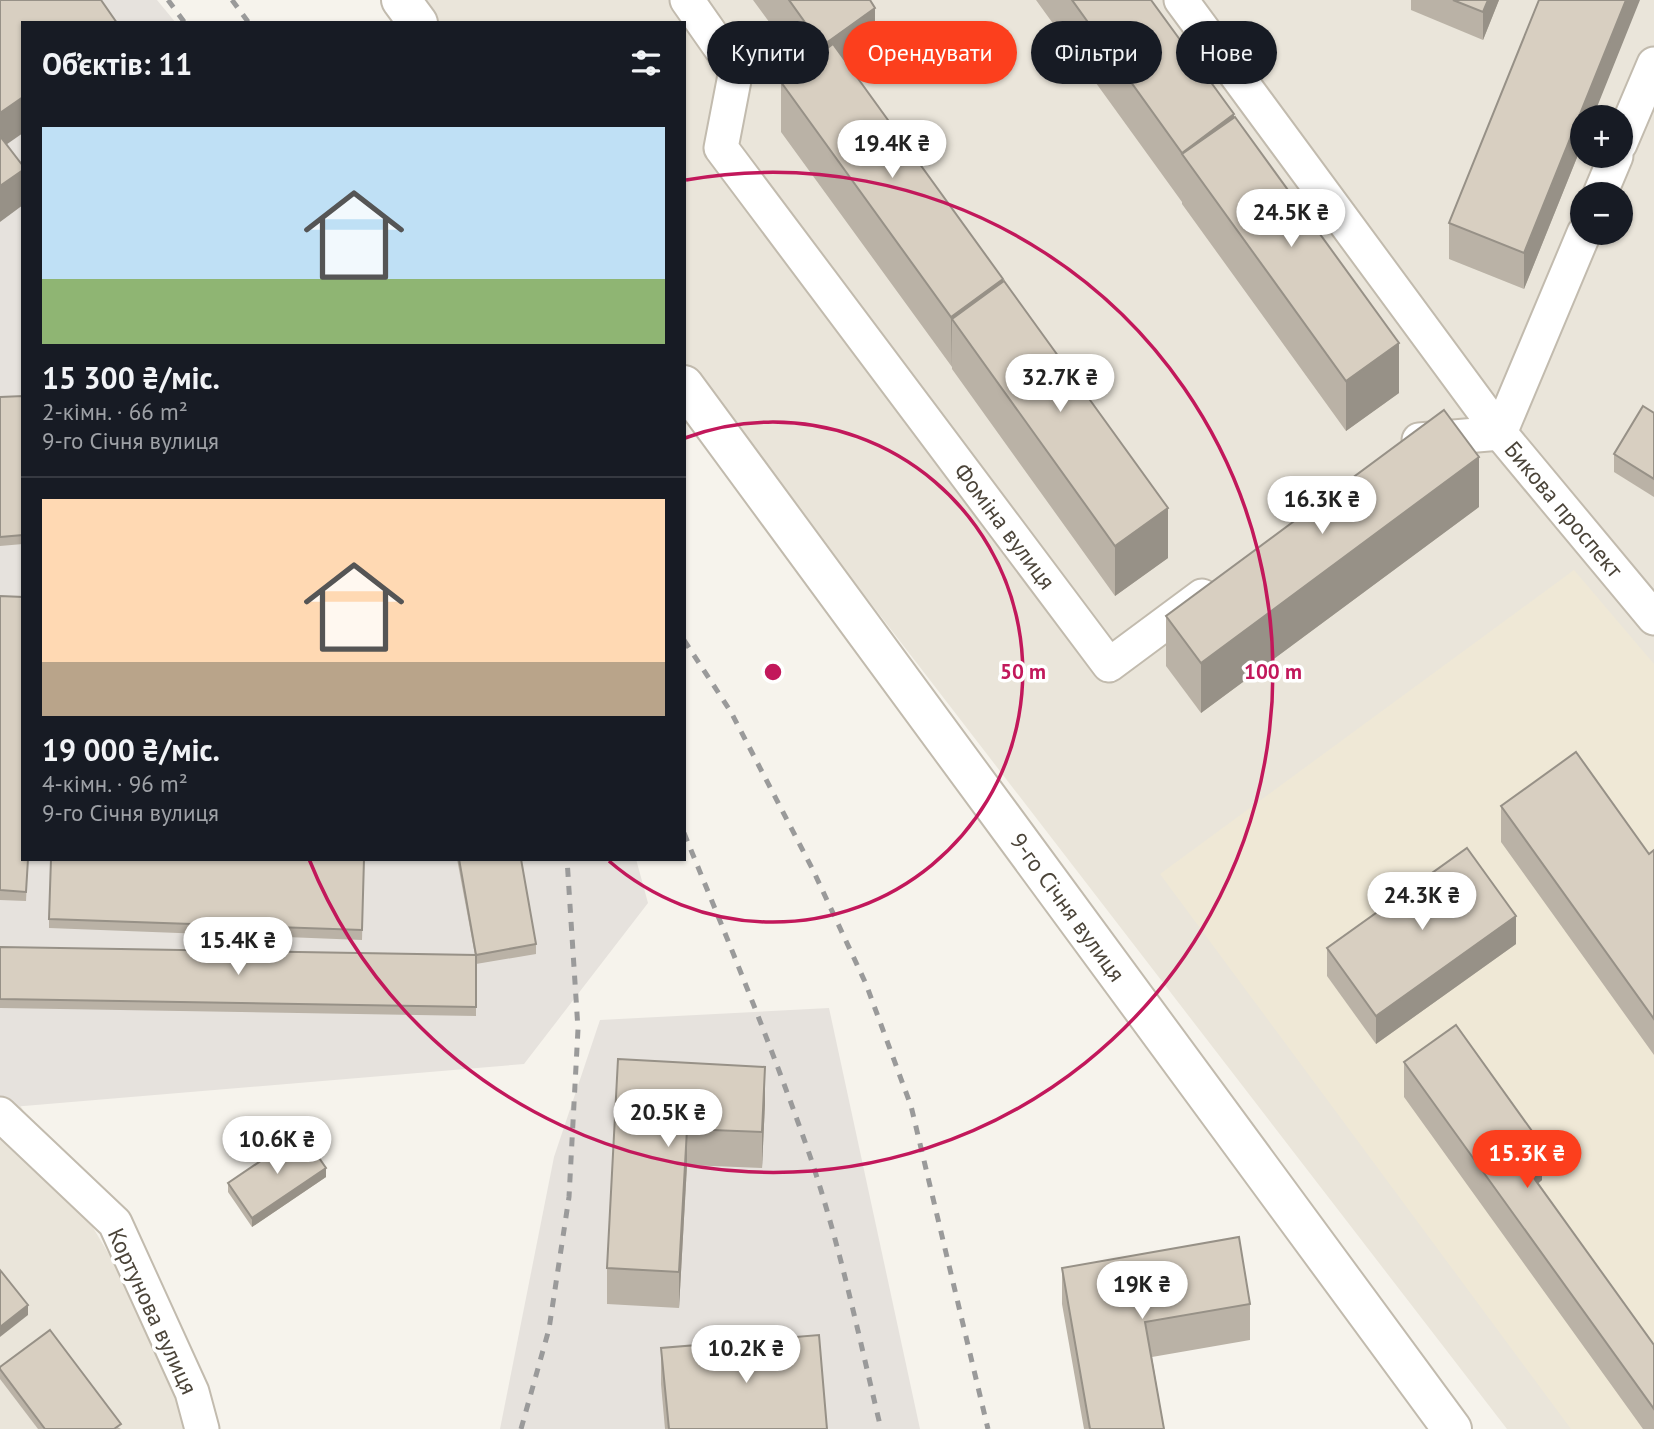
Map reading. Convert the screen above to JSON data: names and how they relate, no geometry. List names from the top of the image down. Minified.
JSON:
{"streets":{"street":["Бикова проспект","Фоміна вулиця","9-го Січня вулиця","Кортунова вулиця"]},"page":{"chip":["Купити","Орендувати","Фільтри","Нове"],"heading":"Об’єктів: 11","map_buttons":["+","−"],"list":[{"name":"15 300 ₴/міс.","note":"2-кімн. · 66 m² · 9-го Січня вулиця"},{"name":"19 000 ₴/міс.","note":"4-кімн. · 96 m² · 9-го Січня вулиця"}],"price":["19.4K ₴","24.5K ₴","32.7K ₴","16.3K ₴","24.3K ₴","15.4K ₴","20.5K ₴","10.6K ₴","15.3K ₴","19K ₴","10.2K ₴"]},"rings":["50 m","100 m"]}
